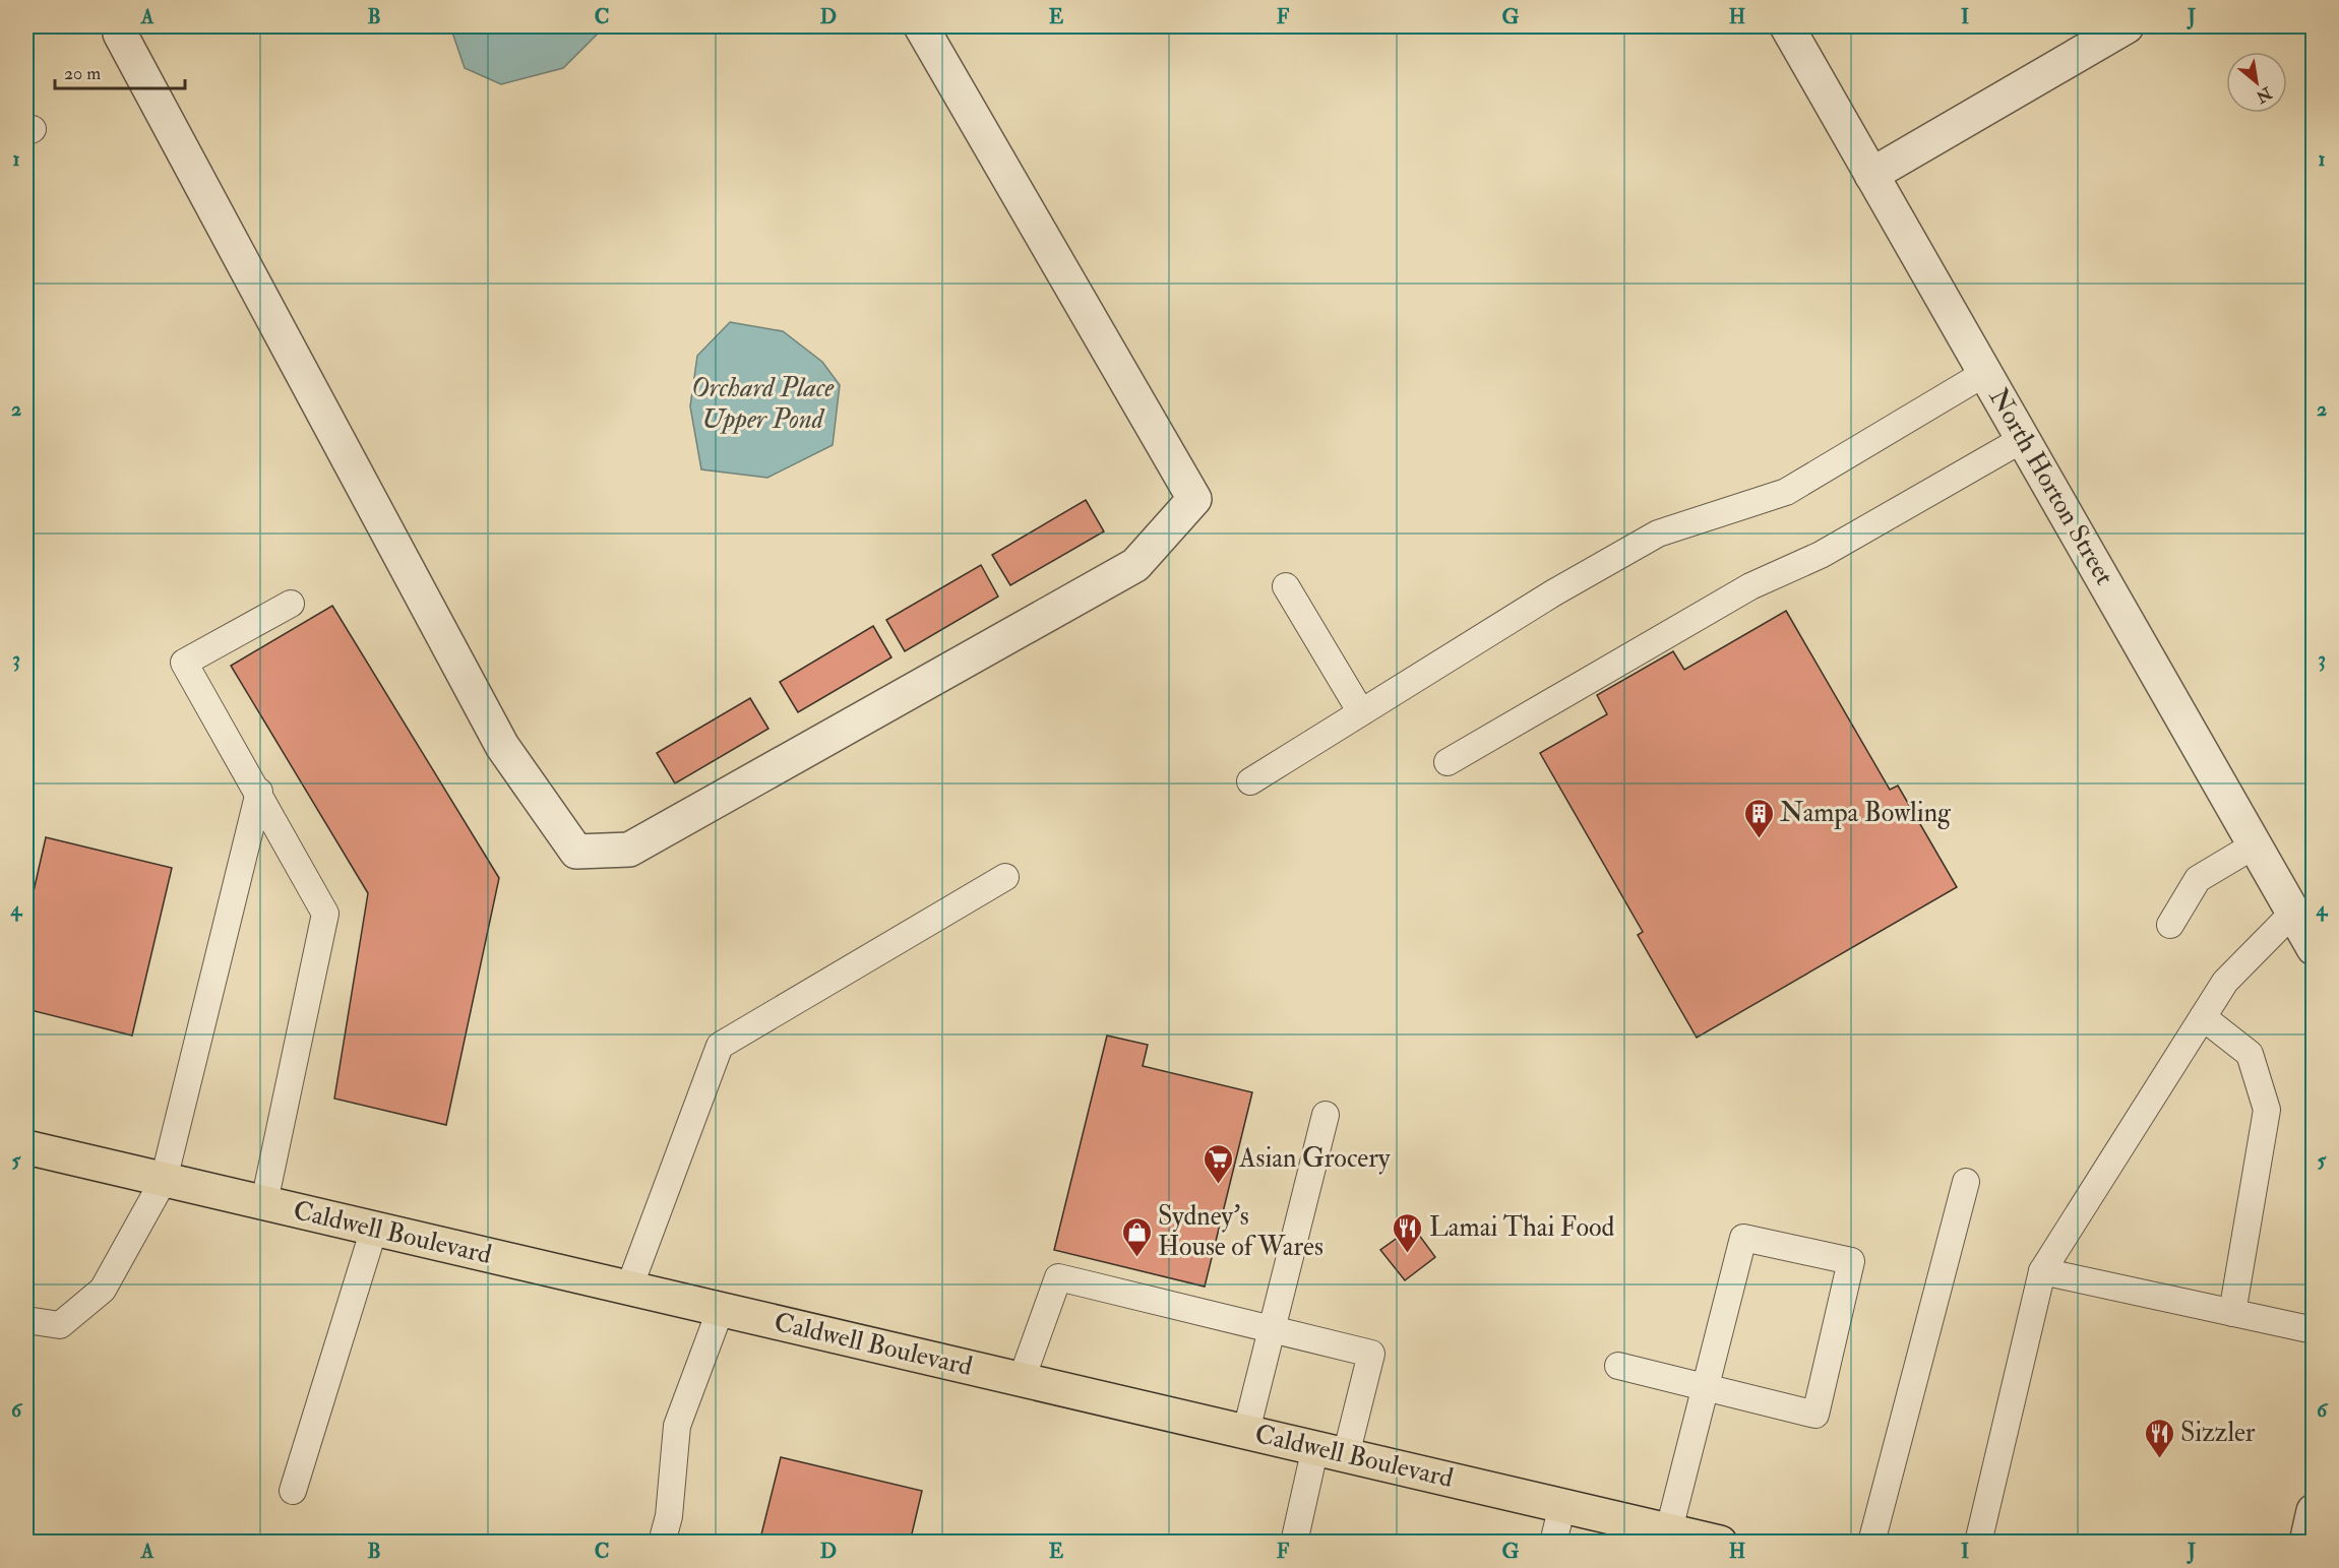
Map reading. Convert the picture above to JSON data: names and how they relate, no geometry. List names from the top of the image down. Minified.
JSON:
{"streets":{"main road":["Caldwell Boulevard"],"street":["North Horton Street"]},"water":["Orchard Place Upper Pond"],"places":{"building":["Nampa Bowling"],"supermarket":["Asian Grocery"],"restaurant":["Lamai Thai Food","Sizzler"],"shop":["Sydney's House of Wares"]},"scale_bar":"20 m","north":"bottom right","grid":{"columns":["A","B","C","D","E","F","G","H","I","J"],"rows":["1","2","3","4","5","6"]}}
